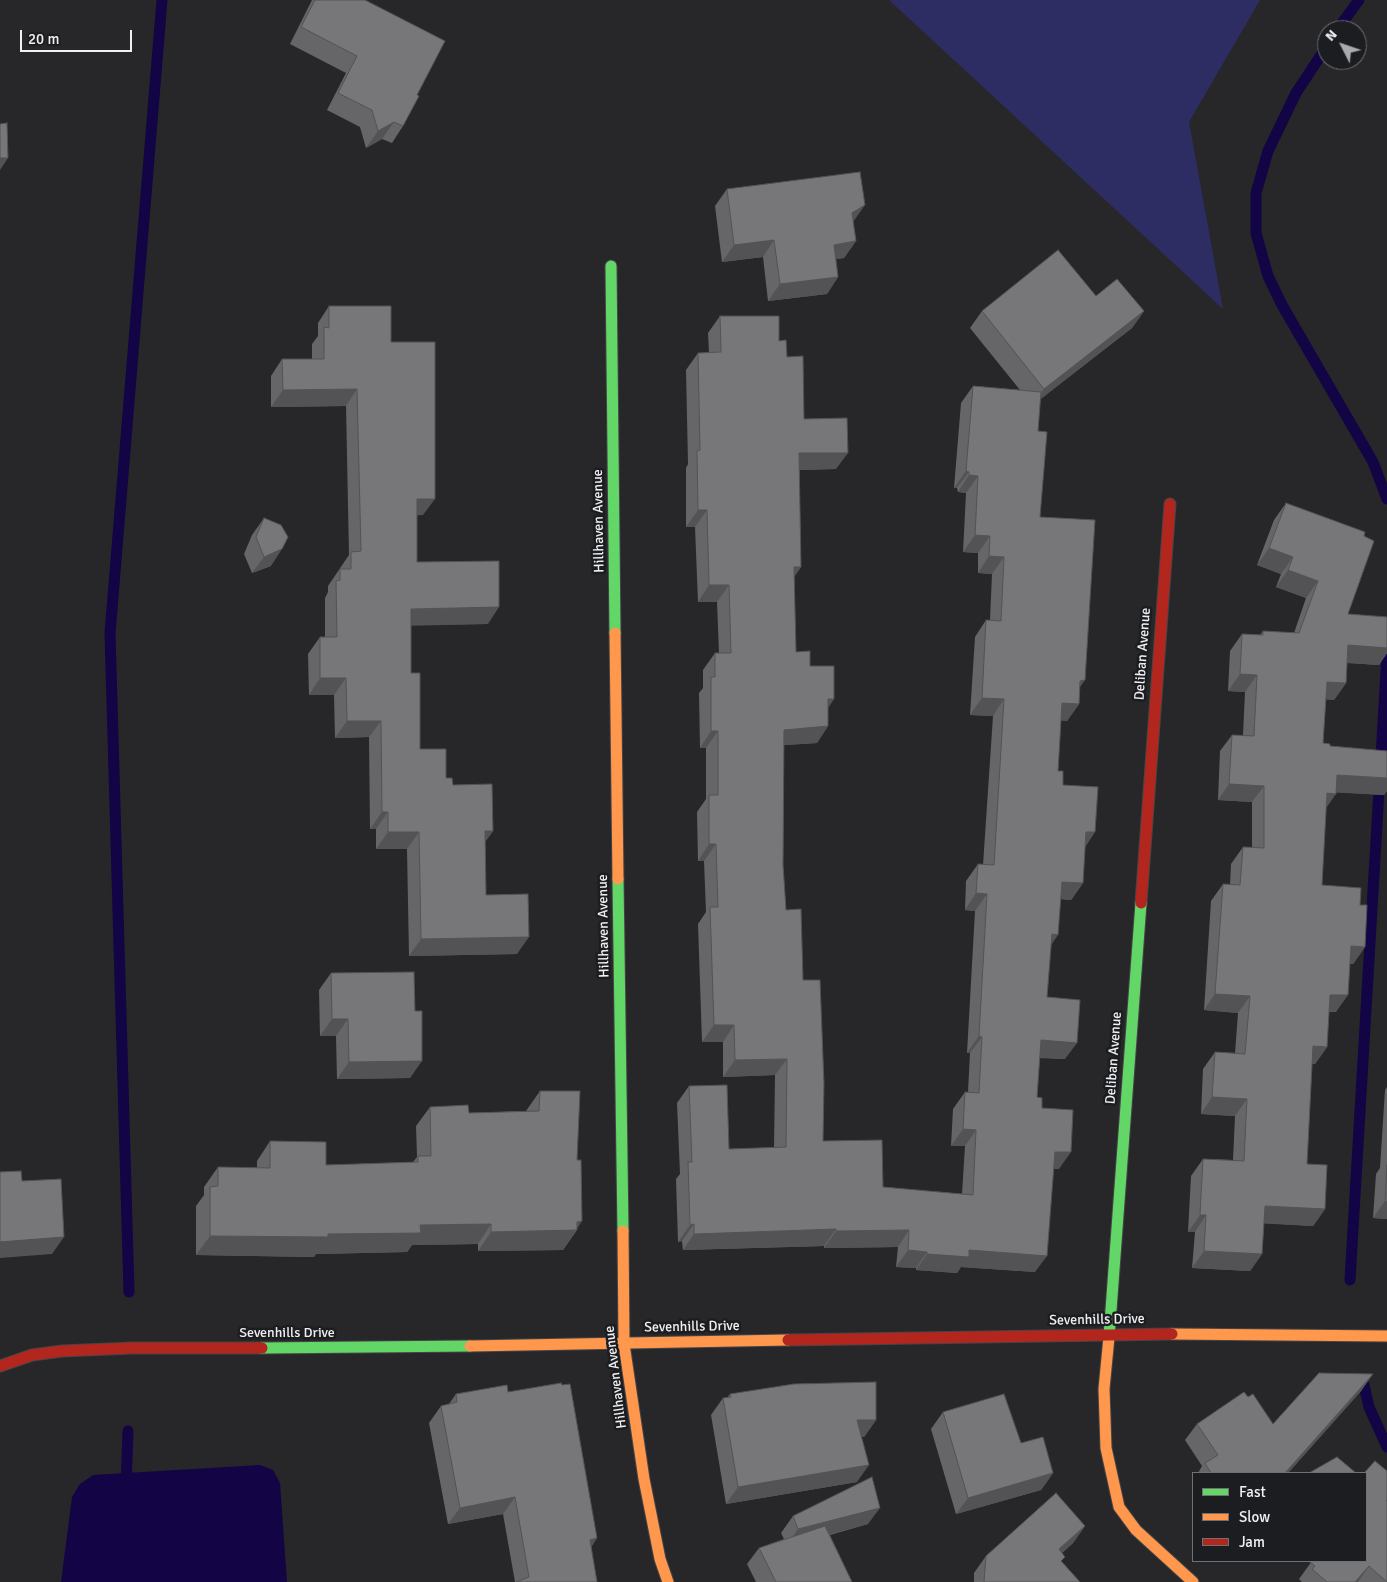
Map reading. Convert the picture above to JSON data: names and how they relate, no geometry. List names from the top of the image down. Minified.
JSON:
{"streets":{"street":["Hillhaven Avenue","Deliban Avenue","Sevenhills Drive"]},"crossings":[["Hillhaven Avenue","Sevenhills Drive"],["Deliban Avenue","Sevenhills Drive"]],"legend":["Fast","Slow","Jam"],"scale_bar":"20 m","north":"top left"}
